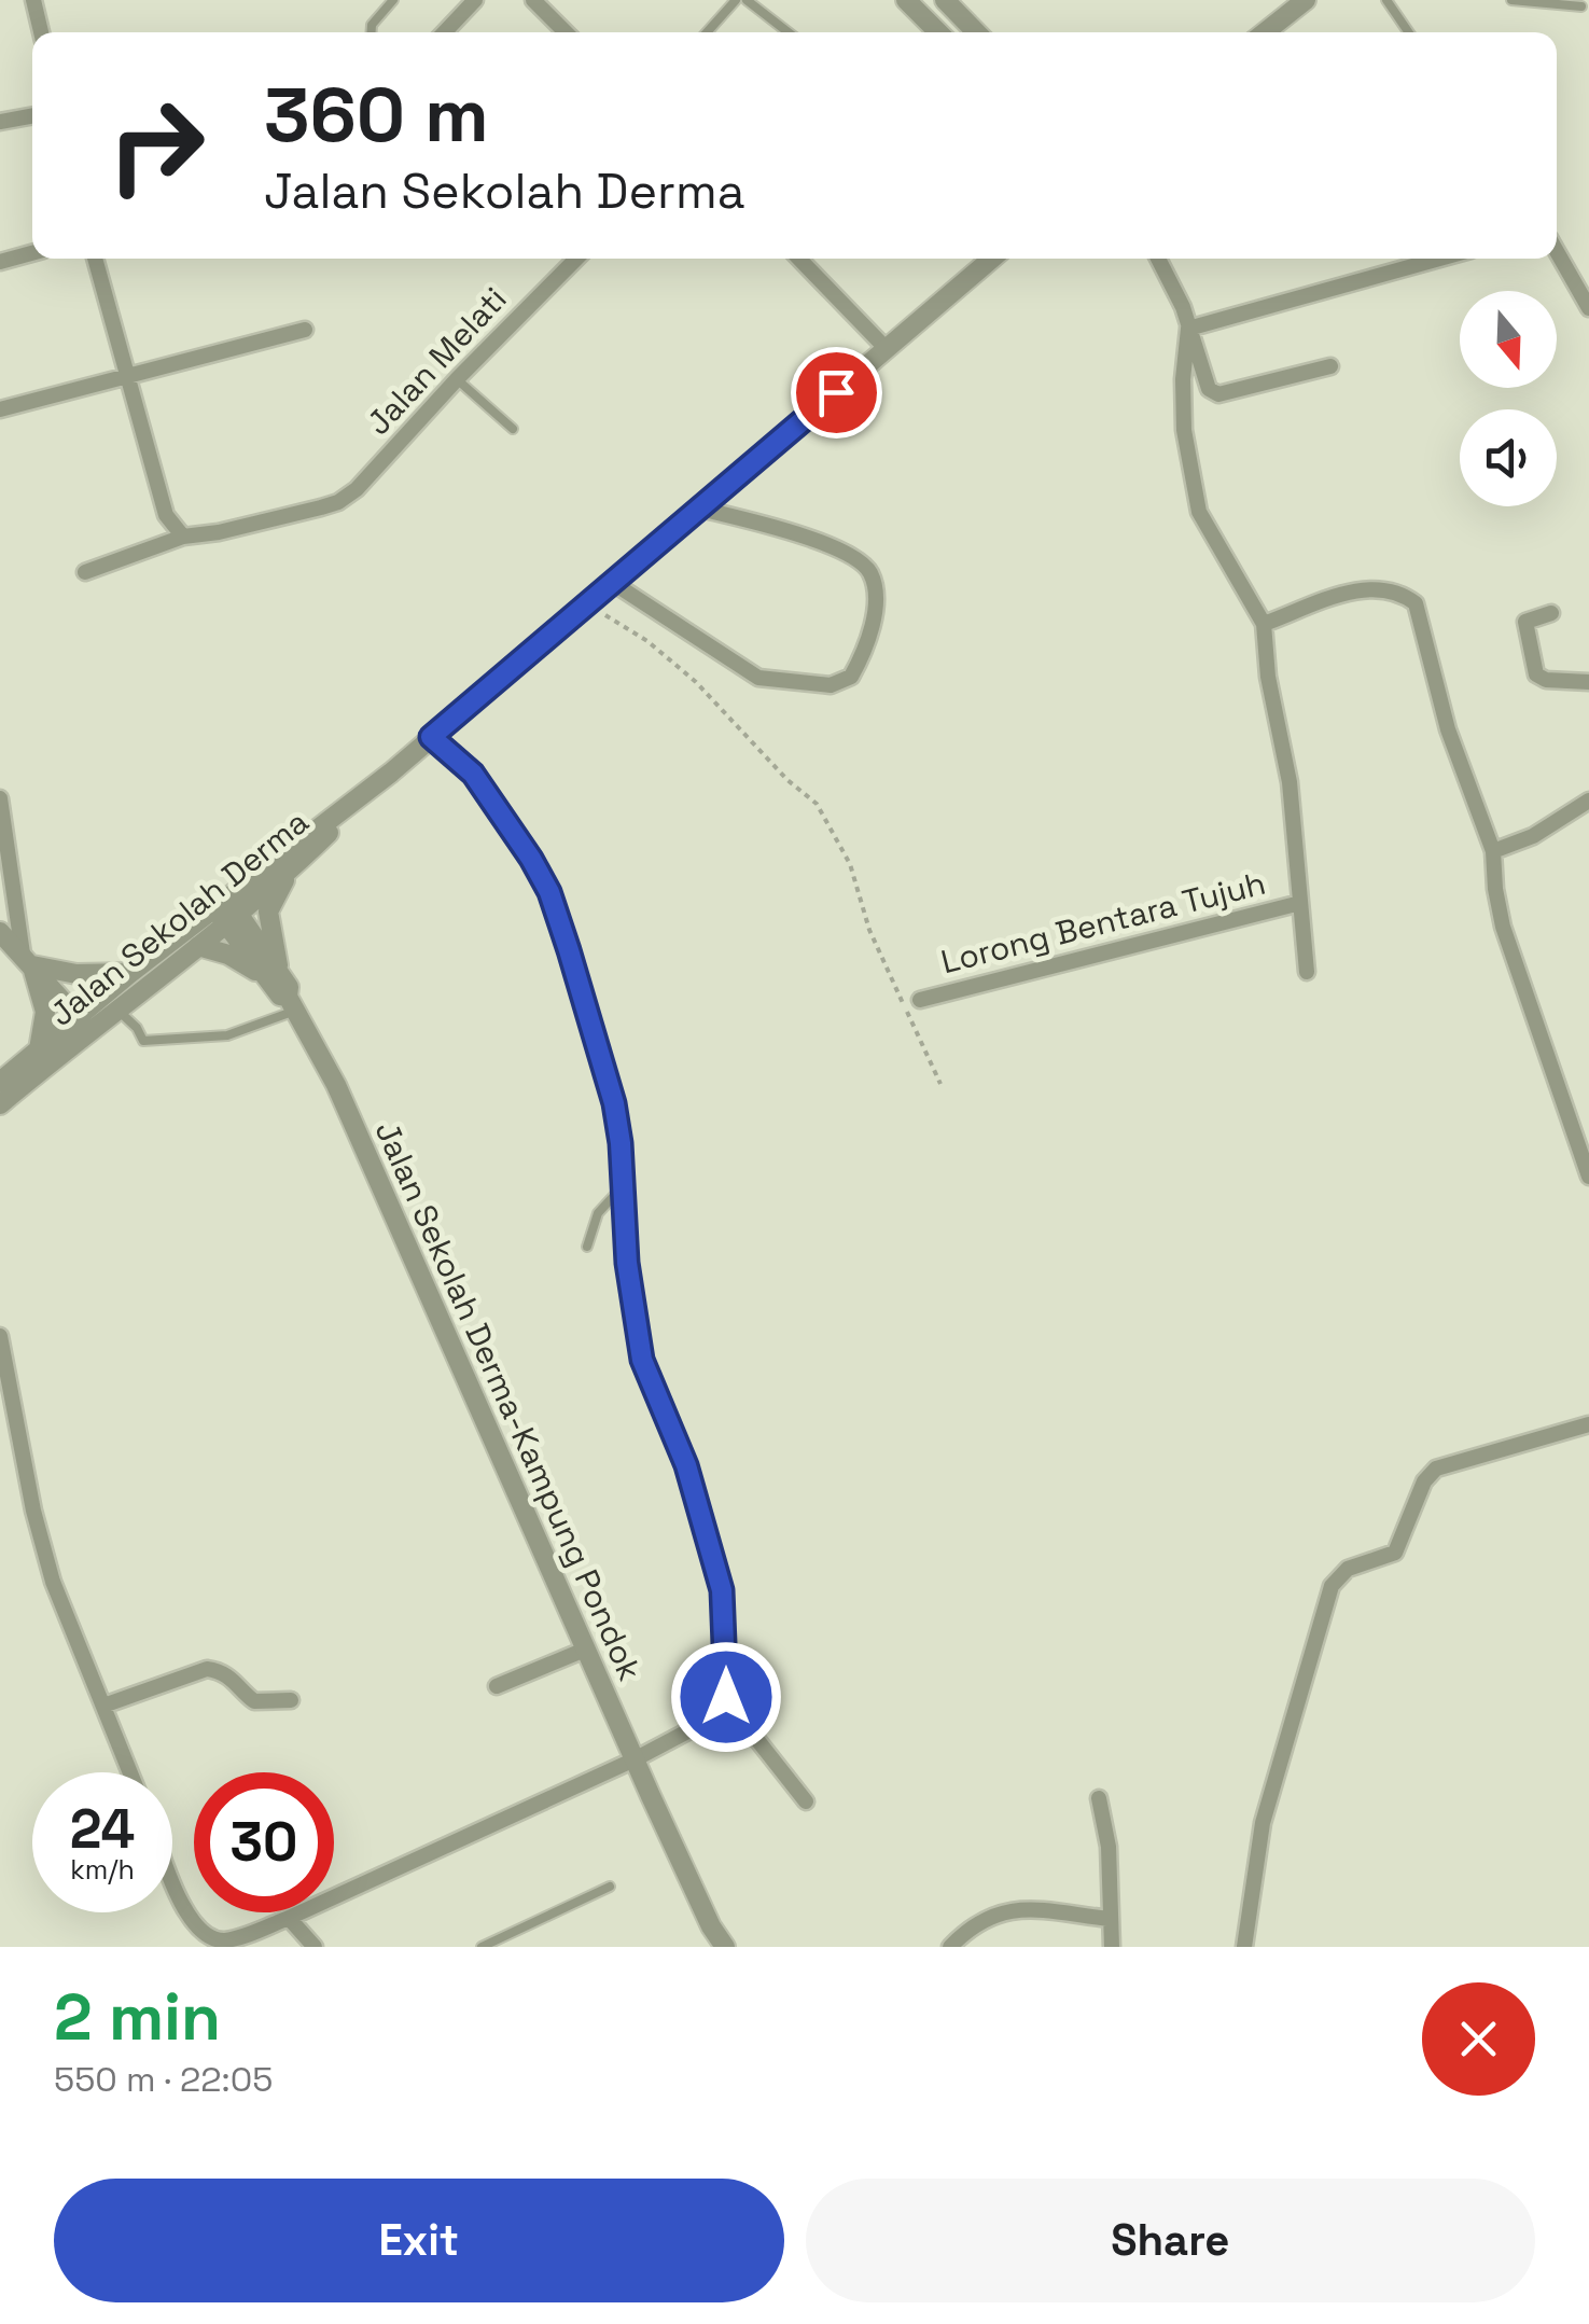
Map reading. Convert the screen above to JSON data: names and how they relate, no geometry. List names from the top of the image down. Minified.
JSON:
{"streets":{"street":["Jalan Melati","Jalan Sekolah Derma","Lorong Bentara Tujuh","Jalan Sekolah Derma-Kampung Pondok"]},"crossings":[["Jalan Sekolah Derma","Jalan Sekolah Derma-Kampung Pondok"]],"north":"bottom","page":{"turn":["360 m","Jalan Sekolah Derma"],"speed":"24 km/h","limit":"30","heading":["2 min","550 m · 22:05"],"buttons":["Exit","Share"]}}
